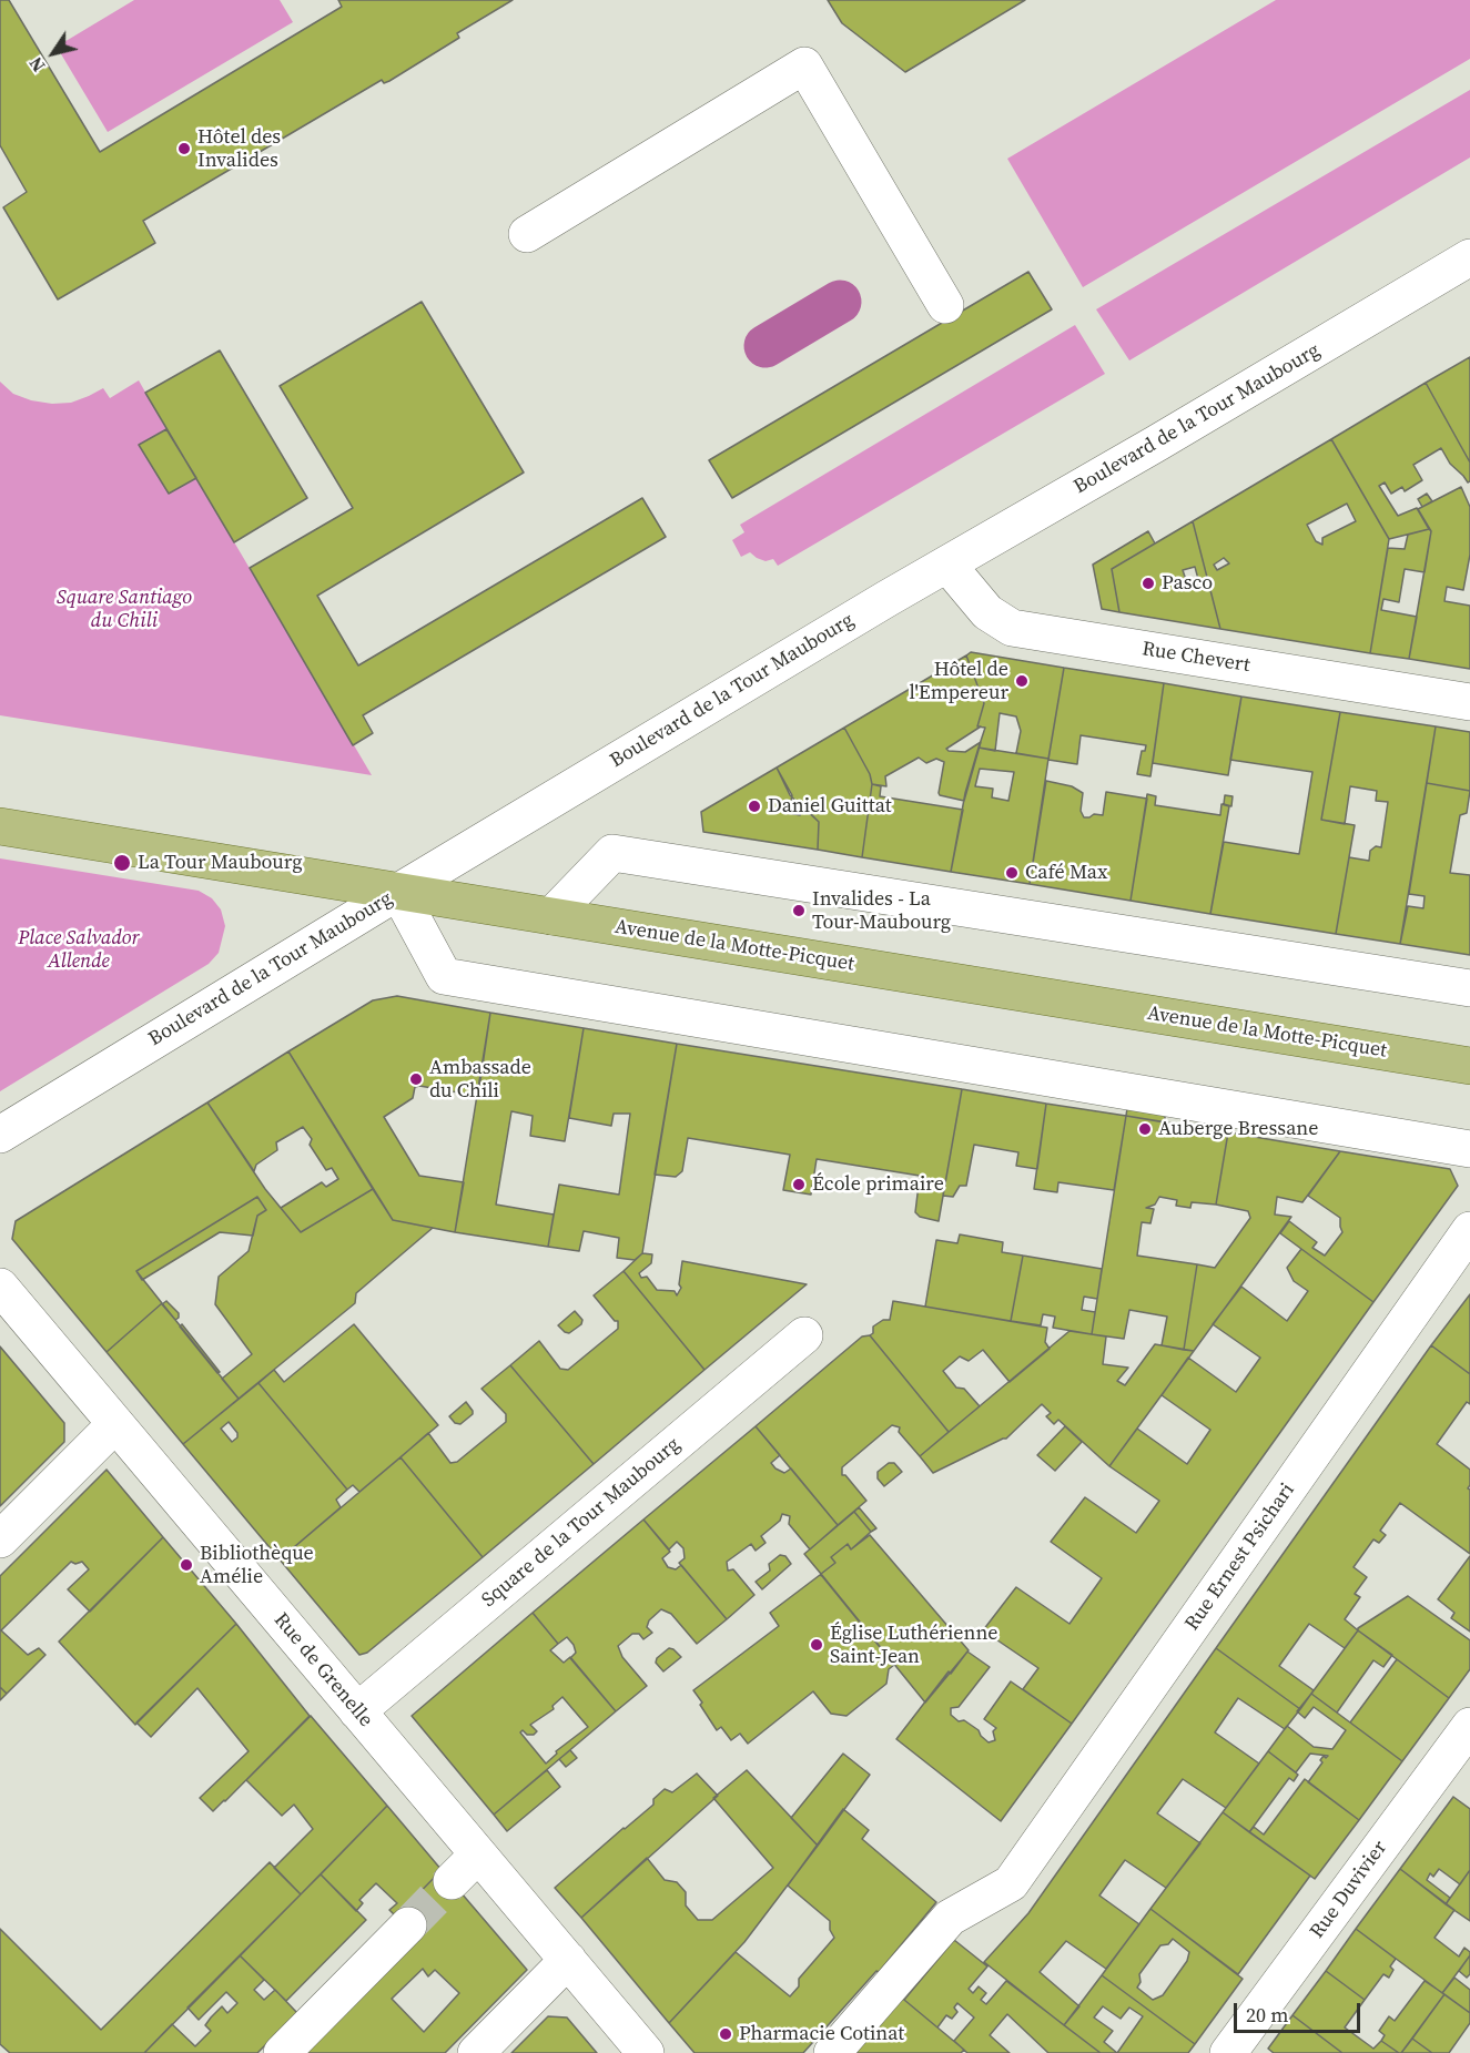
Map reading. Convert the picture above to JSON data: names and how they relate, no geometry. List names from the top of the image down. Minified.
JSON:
{"streets":{"main road":["Avenue de la Motte-Picquet"],"street":["Boulevard de la Tour Maubourg","Rue Chevert","Square de la Tour Maubourg","Rue Ernest Psichari","Rue de Grenelle","Rue Duvivier"]},"crossings":[["Boulevard de la Tour Maubourg","Rue Chevert"],["Boulevard de la Tour Maubourg","Avenue de la Motte-Picquet"],["Square de la Tour Maubourg","Rue de Grenelle"]],"parks":["Square Santiago du Chili","Place Salvador Allende"],"places":["Hôtel des Invalides","Pasco","Hôtel de l'Empereur","Daniel Guittat","La Tour Maubourg","Café Max","Invalides - La Tour-Maubourg","Ambassade du Chili","Auberge Bressane","École primaire","Bibliothèque Amélie","Église Luthérienne Saint-Jean","Pharmacie Cotinat"],"scale_bar":"20 m","north":"bottom left"}
